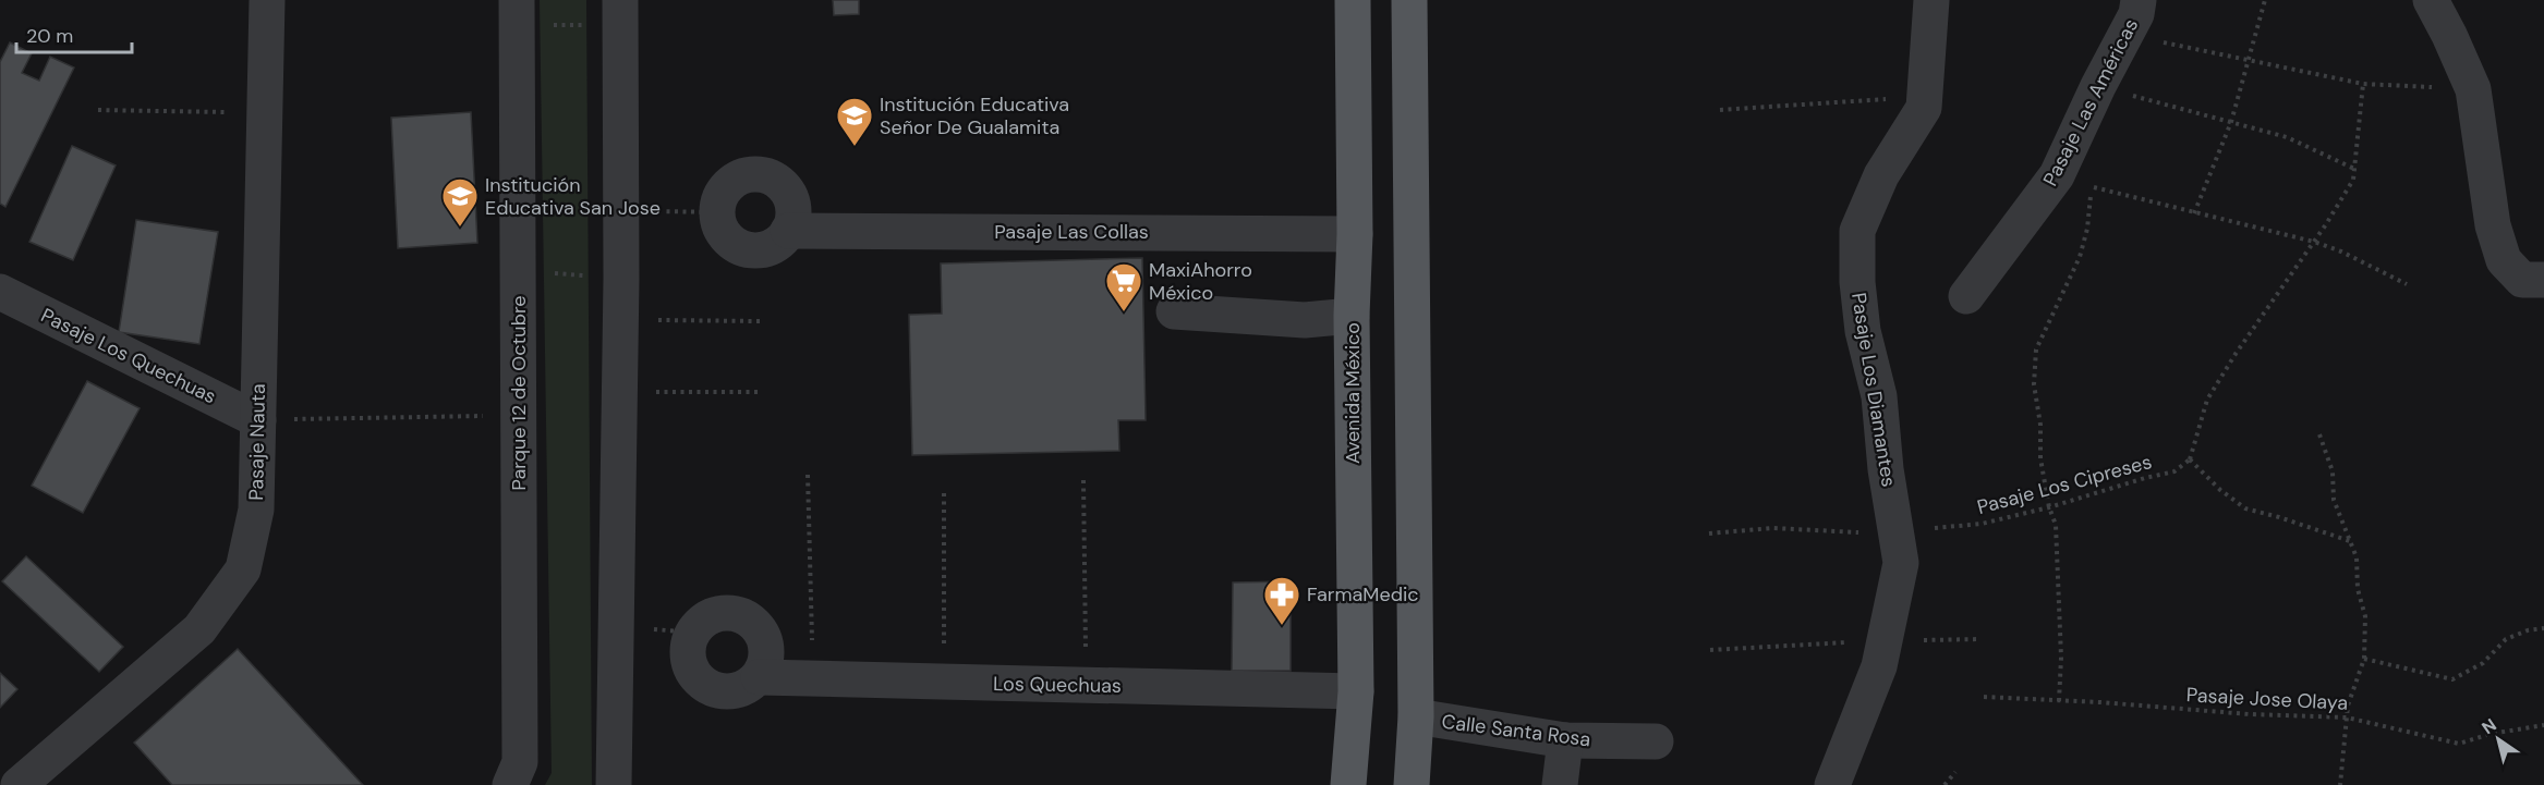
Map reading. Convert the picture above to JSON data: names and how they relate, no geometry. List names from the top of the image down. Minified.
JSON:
{"streets":{"main road":["Avenida México"],"street":["Pasaje Las Américas","Pasaje Las Collas","Pasaje Los Quechuas","Pasaje Los Diamantes","Parque 12 de Octubre","Pasaje Nauta","Los Quechuas","Calle Santa Rosa"],"path":["Pasaje Los Cipreses","Pasaje Jose Olaya"]},"crossings":[["Pasaje Las Collas","Avenida México"],["Pasaje Los Quechuas","Pasaje Nauta"],["Pasaje Los Diamantes","Pasaje Los Cipreses"],["Avenida México","Los Quechuas"]],"places":{"school or university":["Institución Educativa Señor De Gualamita","Institución Educativa San Jose"],"supermarket":["MaxiAhorro México"],"pharmacy":["FarmaMedic"]},"scale_bar":"20 m","north":"top left"}
